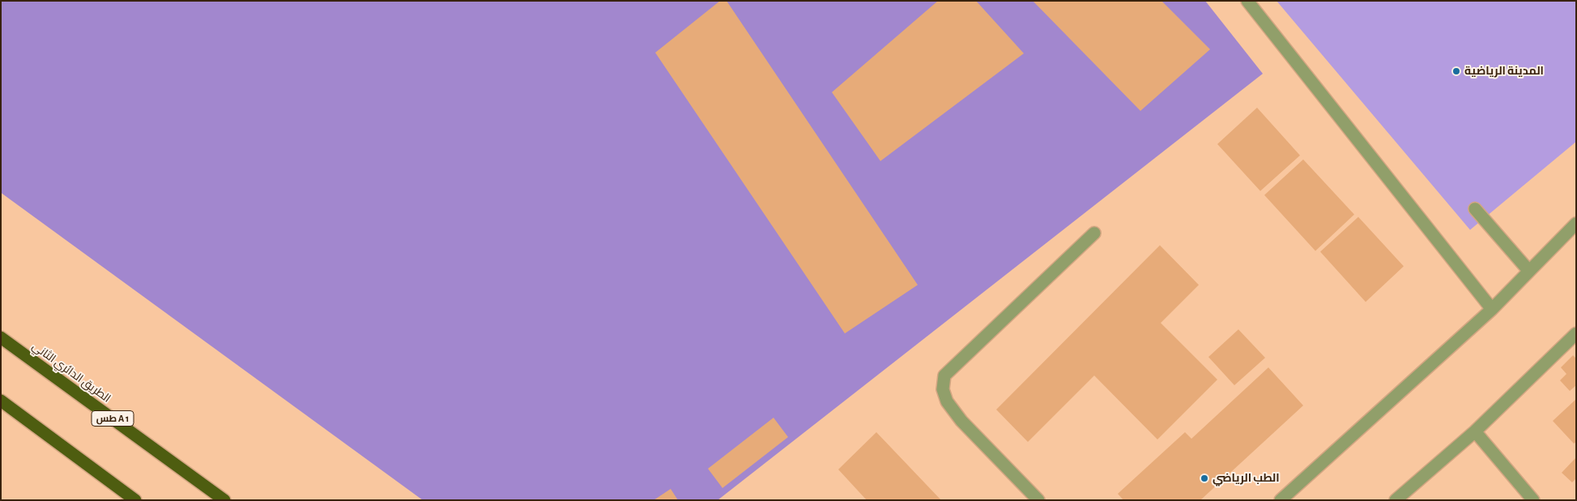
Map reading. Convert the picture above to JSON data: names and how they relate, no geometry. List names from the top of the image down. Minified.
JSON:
{"streets":{"highway":["الطريق الدائري الثاني","طس A 1"]},"places":["المدينة الرياضية","الطب الرياضي"]}
